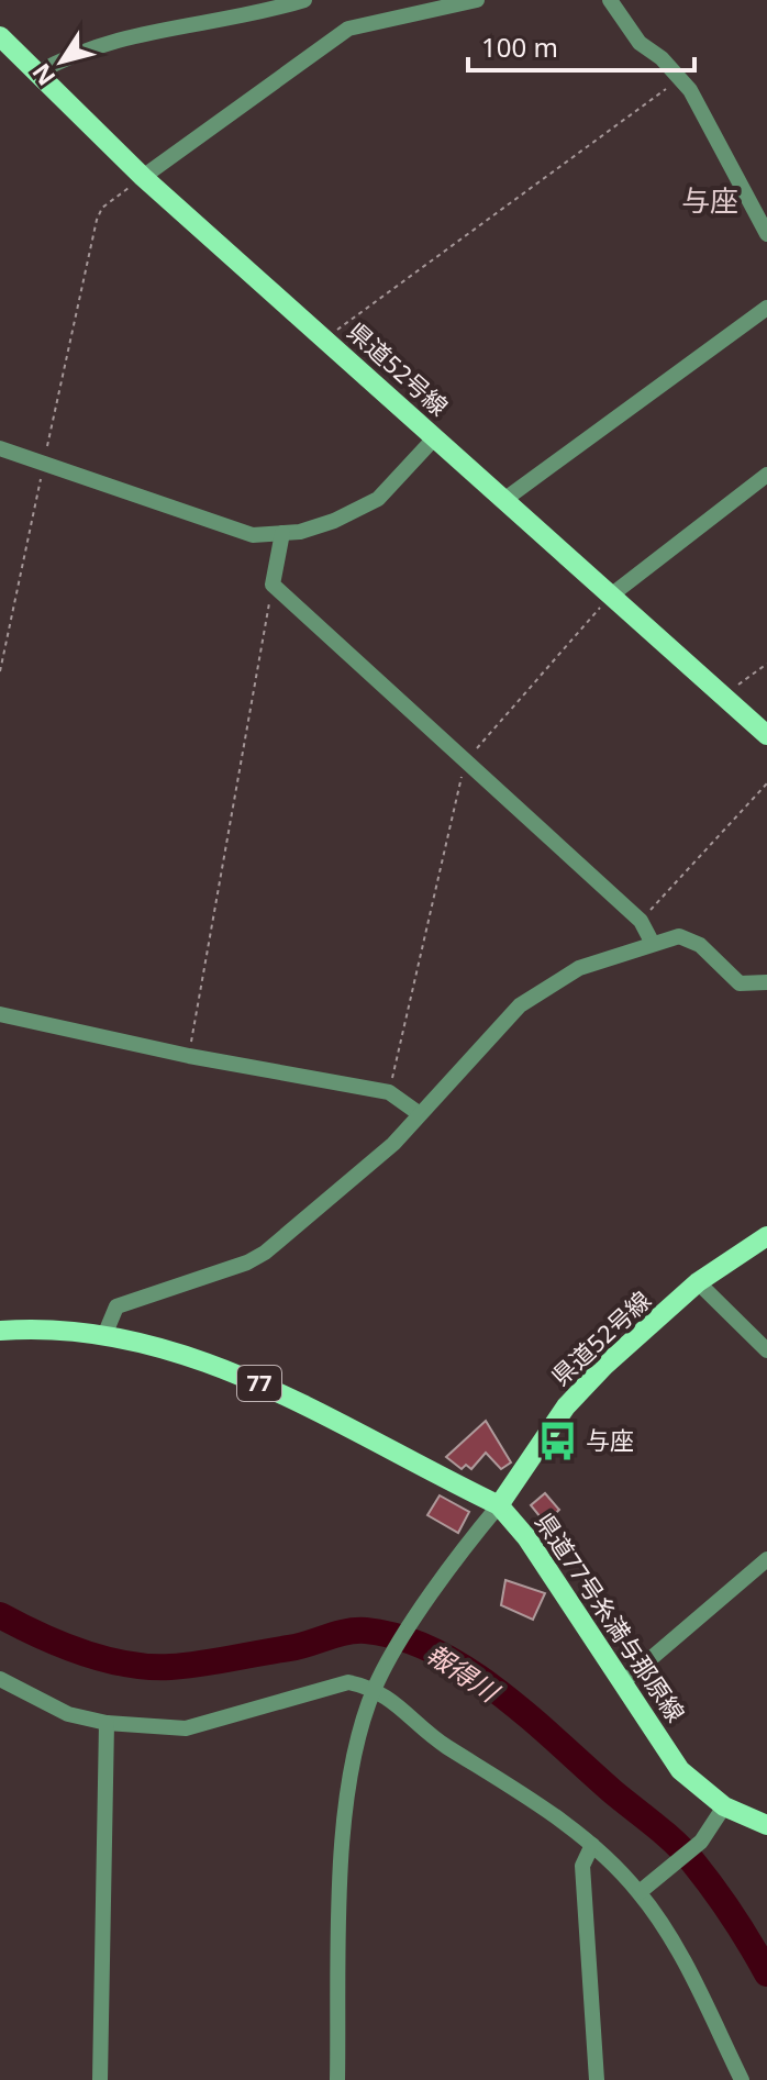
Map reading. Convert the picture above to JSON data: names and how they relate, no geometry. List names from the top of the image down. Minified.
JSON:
{"streets":{"main road":["県道52号線","77","県道77号糸満与那原線"]},"crossings":[["県道52号線","県道77号糸満与那原線"]],"districts":["与座"],"water":["報得川"],"places":{"bus stop":["与座"]},"scale_bar":"100 m","north":"bottom left"}
